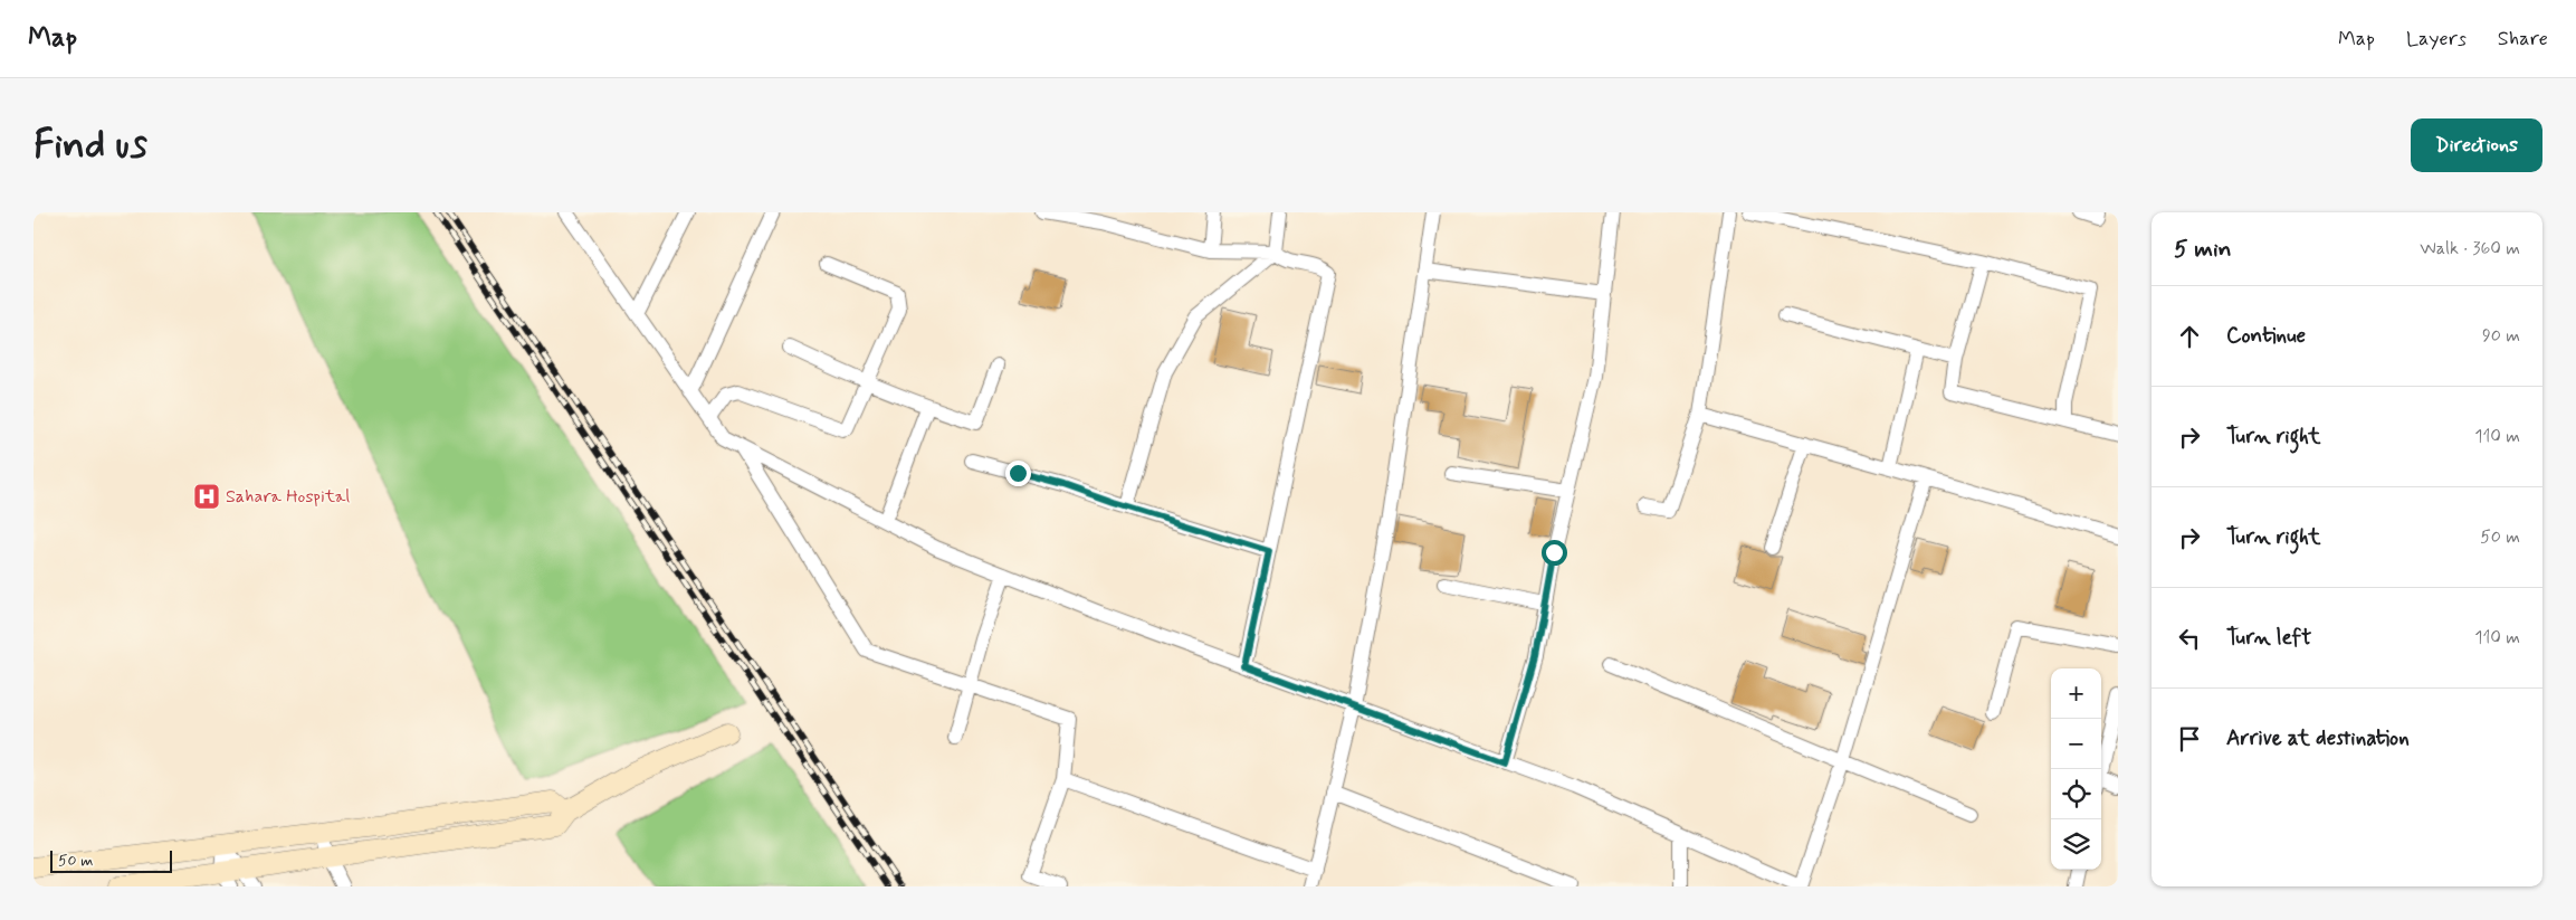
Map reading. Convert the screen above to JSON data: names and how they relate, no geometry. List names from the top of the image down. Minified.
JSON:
{"places":{"hospital":["Sahara Hospital"]},"scale_bar":"50 m","page":{"header":"Map","nav":["Map","Layers","Share"],"buttons":"Directions","title":"Find us","heading":["5 min","Walk · 360 m"],"list":[["Continue","90 m"],["Turn right","110 m"],["Turn right","50 m"],["Turn left","110 m"],"Arrive at destination"],"map_buttons":["+","−"],"scale":"50 m"}}
